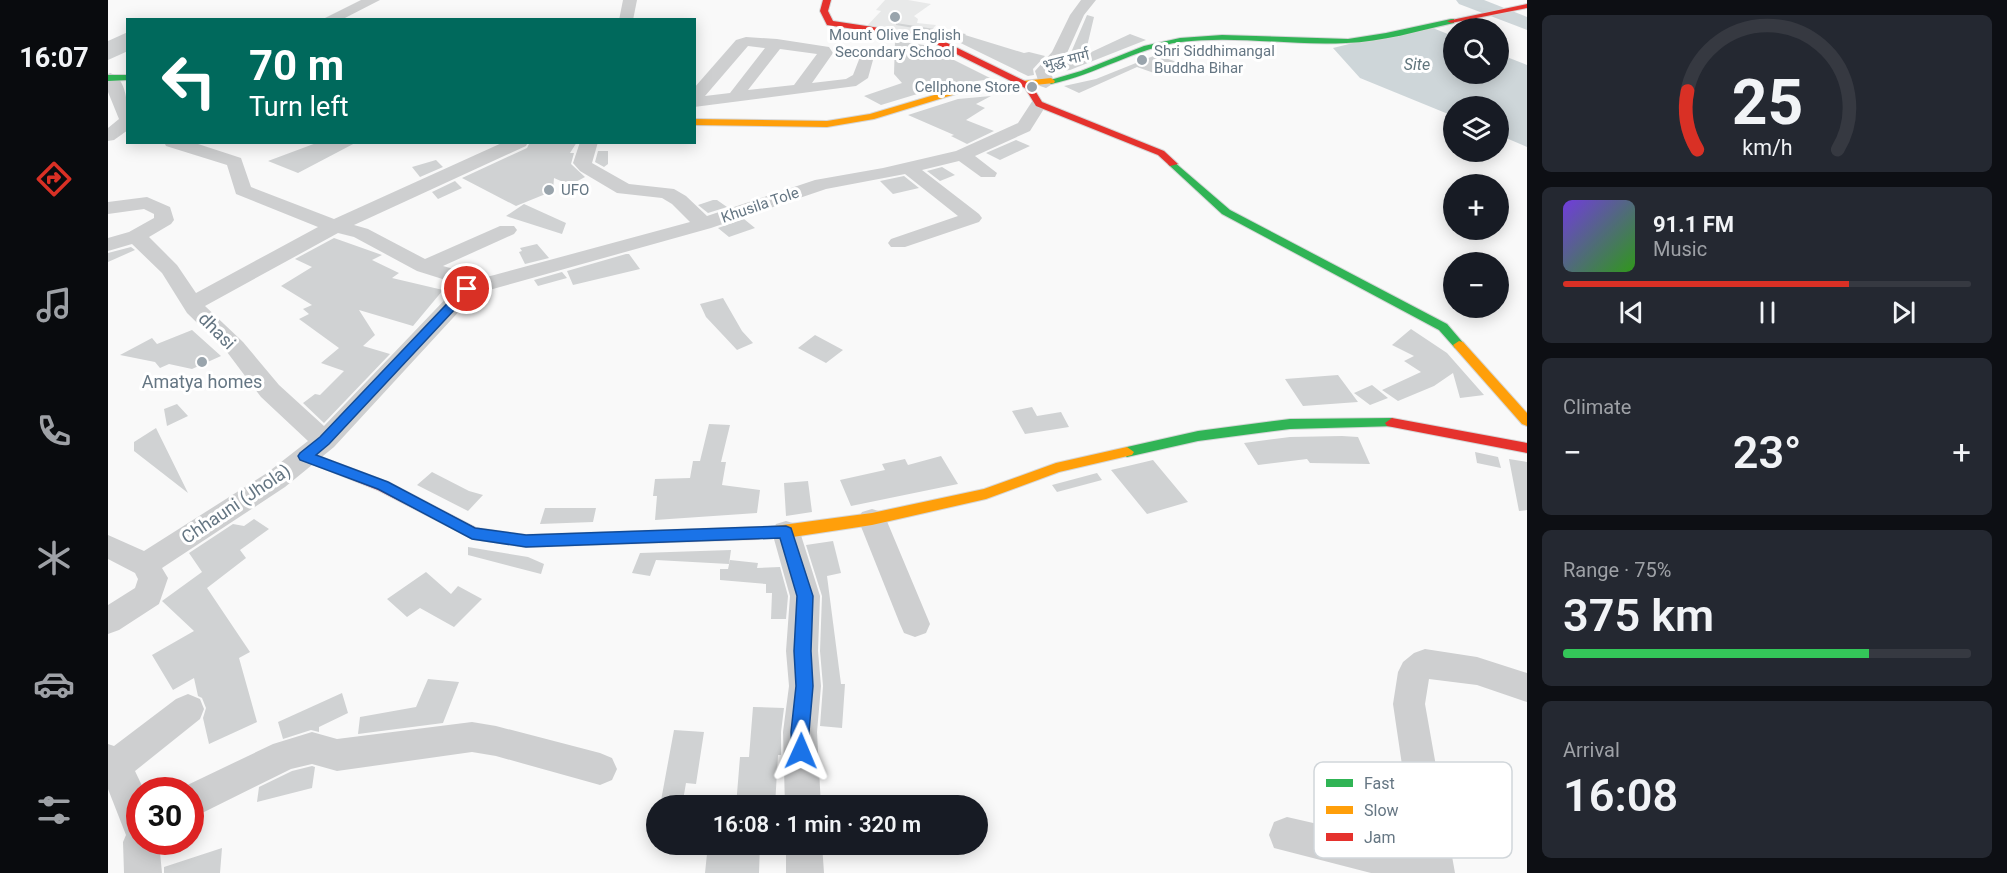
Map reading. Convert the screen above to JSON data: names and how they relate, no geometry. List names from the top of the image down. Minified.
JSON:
{"streets":{"street":["भुद्ध मार्ग","Khusila Tole","dhasi","Chhauni (Jhola)"]},"crossings":[["Khusila Tole","Chhauni (Jhola)"],["dhasi","Chhauni (Jhola)"]],"water":["Site"],"places":["Mount Olive English Secondary School","Shri Siddhimangal Buddha Bihar","Cellphone Store","UFO","Amatya homes"],"legend":["Fast","Slow","Jam"],"page":{"tabs":"16:07","map_buttons":["+","−"],"turn":["70 m","Turn left"],"song":["91.1 FM","Music"],"tile":["Climate",["Range · 75%","375 km"],["Arrival","16:08"]],"heat":["−","23°","+"],"limit":"30","trip":"16:08 · 1 min · 320 m","gauge":["25","km/h"]}}
